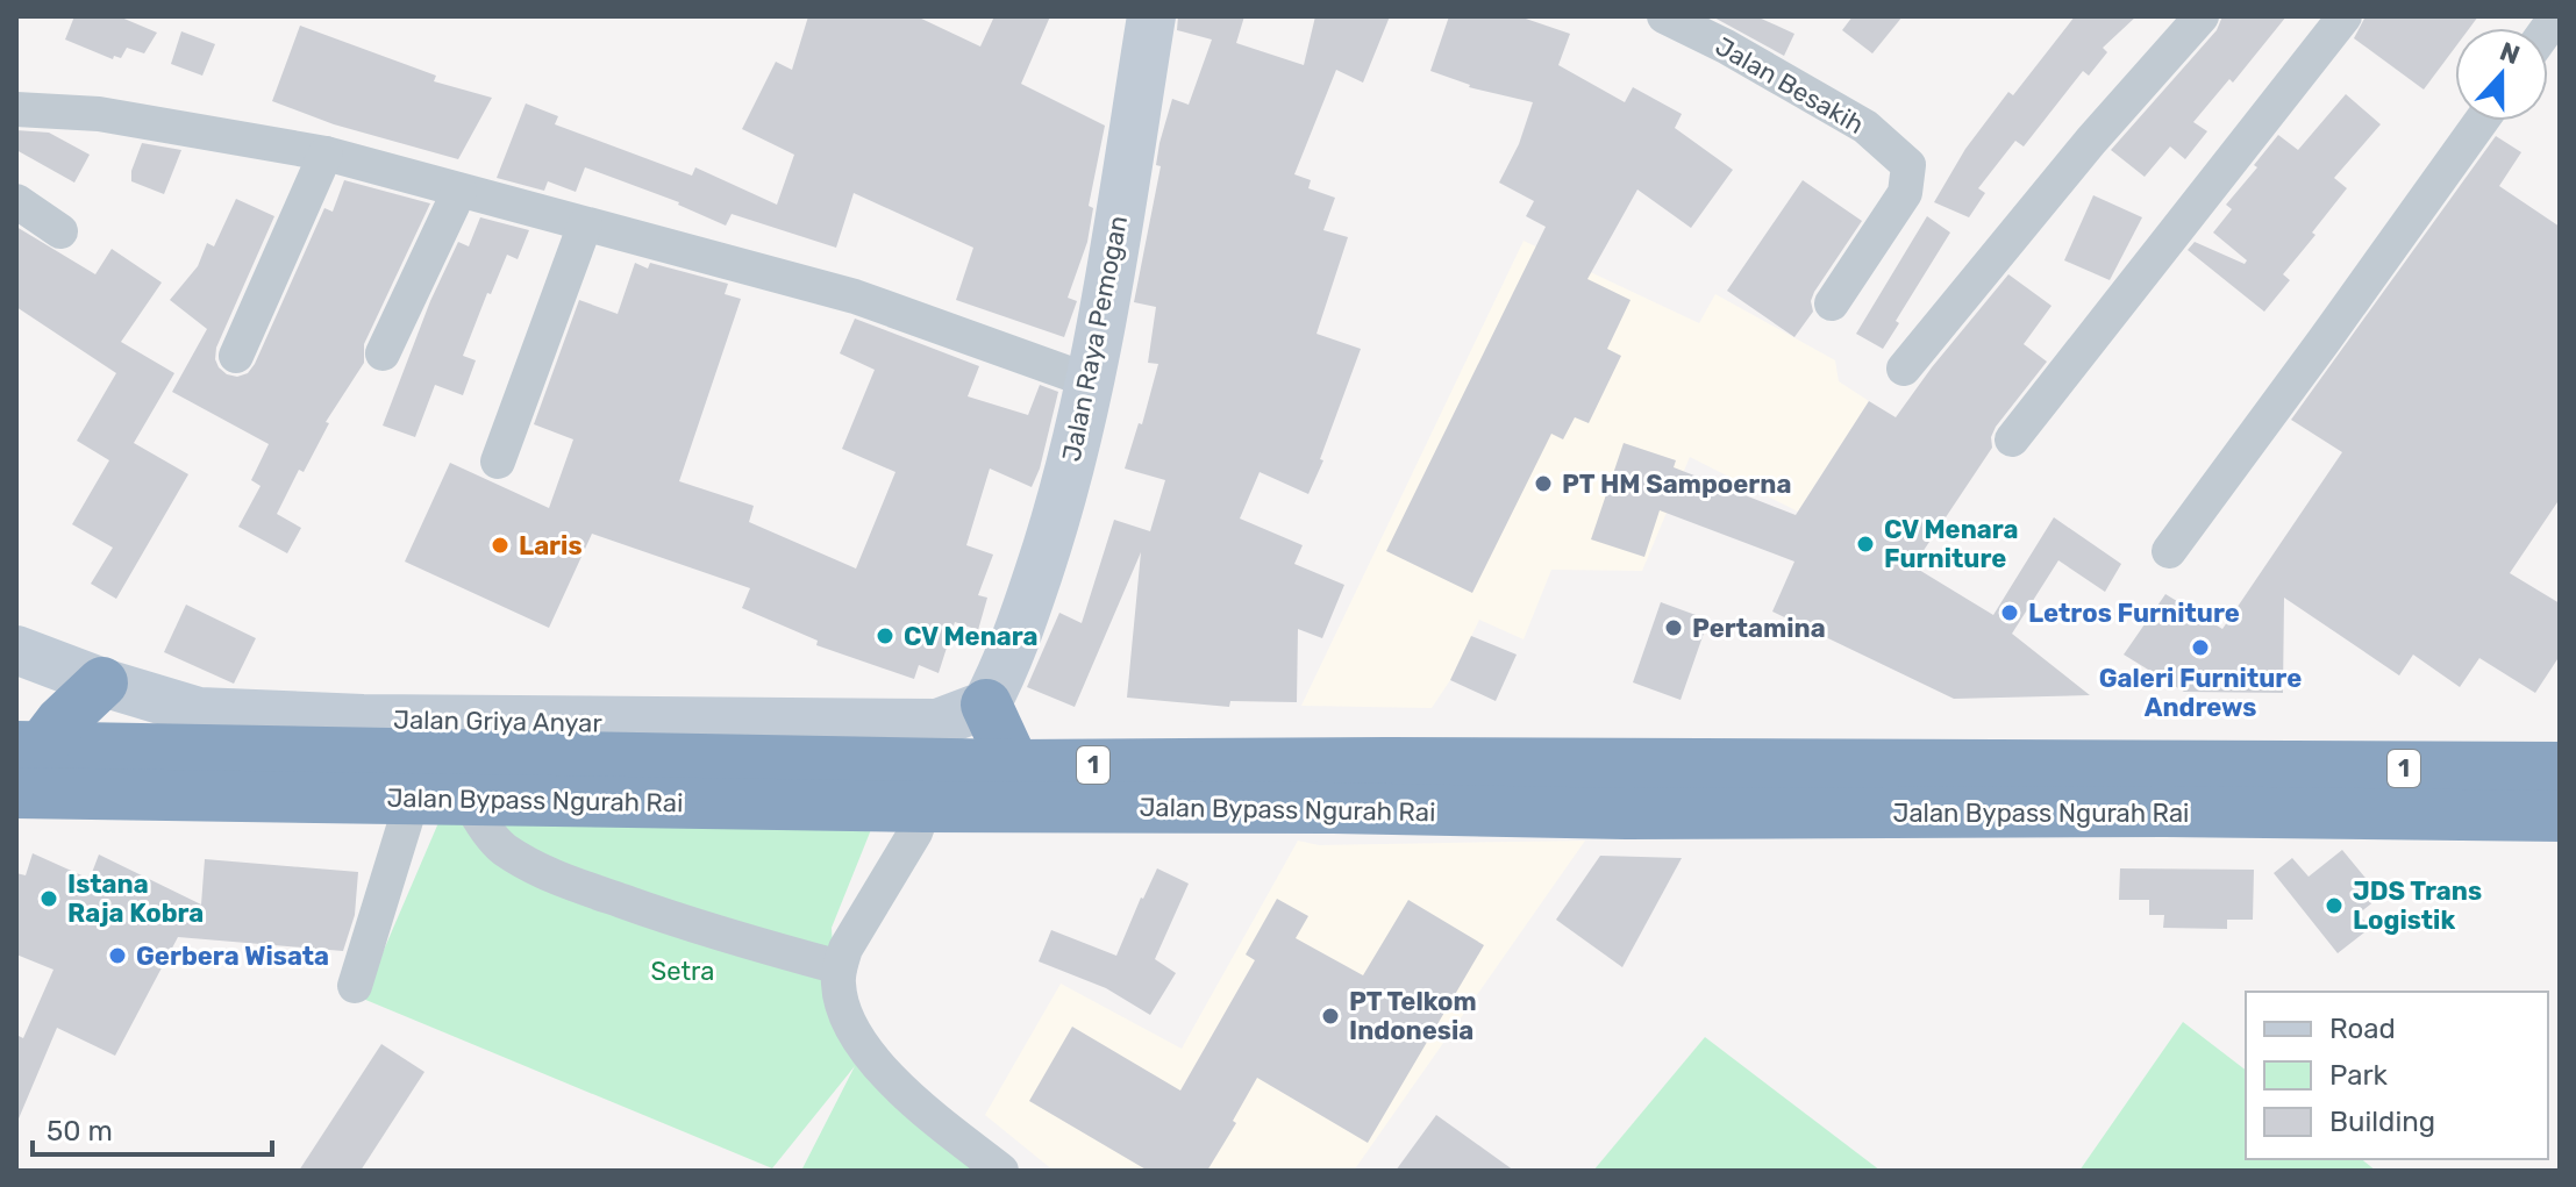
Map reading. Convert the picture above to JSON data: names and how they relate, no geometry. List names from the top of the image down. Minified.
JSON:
{"streets":{"highway":["1","Jalan Bypass Ngurah Rai"],"street":["Jalan Besakih","Jalan Raya Pemogan","Jalan Griya Anyar"]},"crossings":[["Jalan Raya Pemogan","Jalan Griya Anyar"]],"parks":["Setra"],"places":["PT HM Sampoerna","CV Menara Furniture","Laris","Letros Furniture","Pertamina","CV Menara","Galeri Furniture Andrews","Istana Raja Kobra","JDS Trans Logistik","Gerbera Wisata","PT Telkom Indonesia"],"legend":["Road","Park","Building"],"scale_bar":"50 m","north":"top"}
